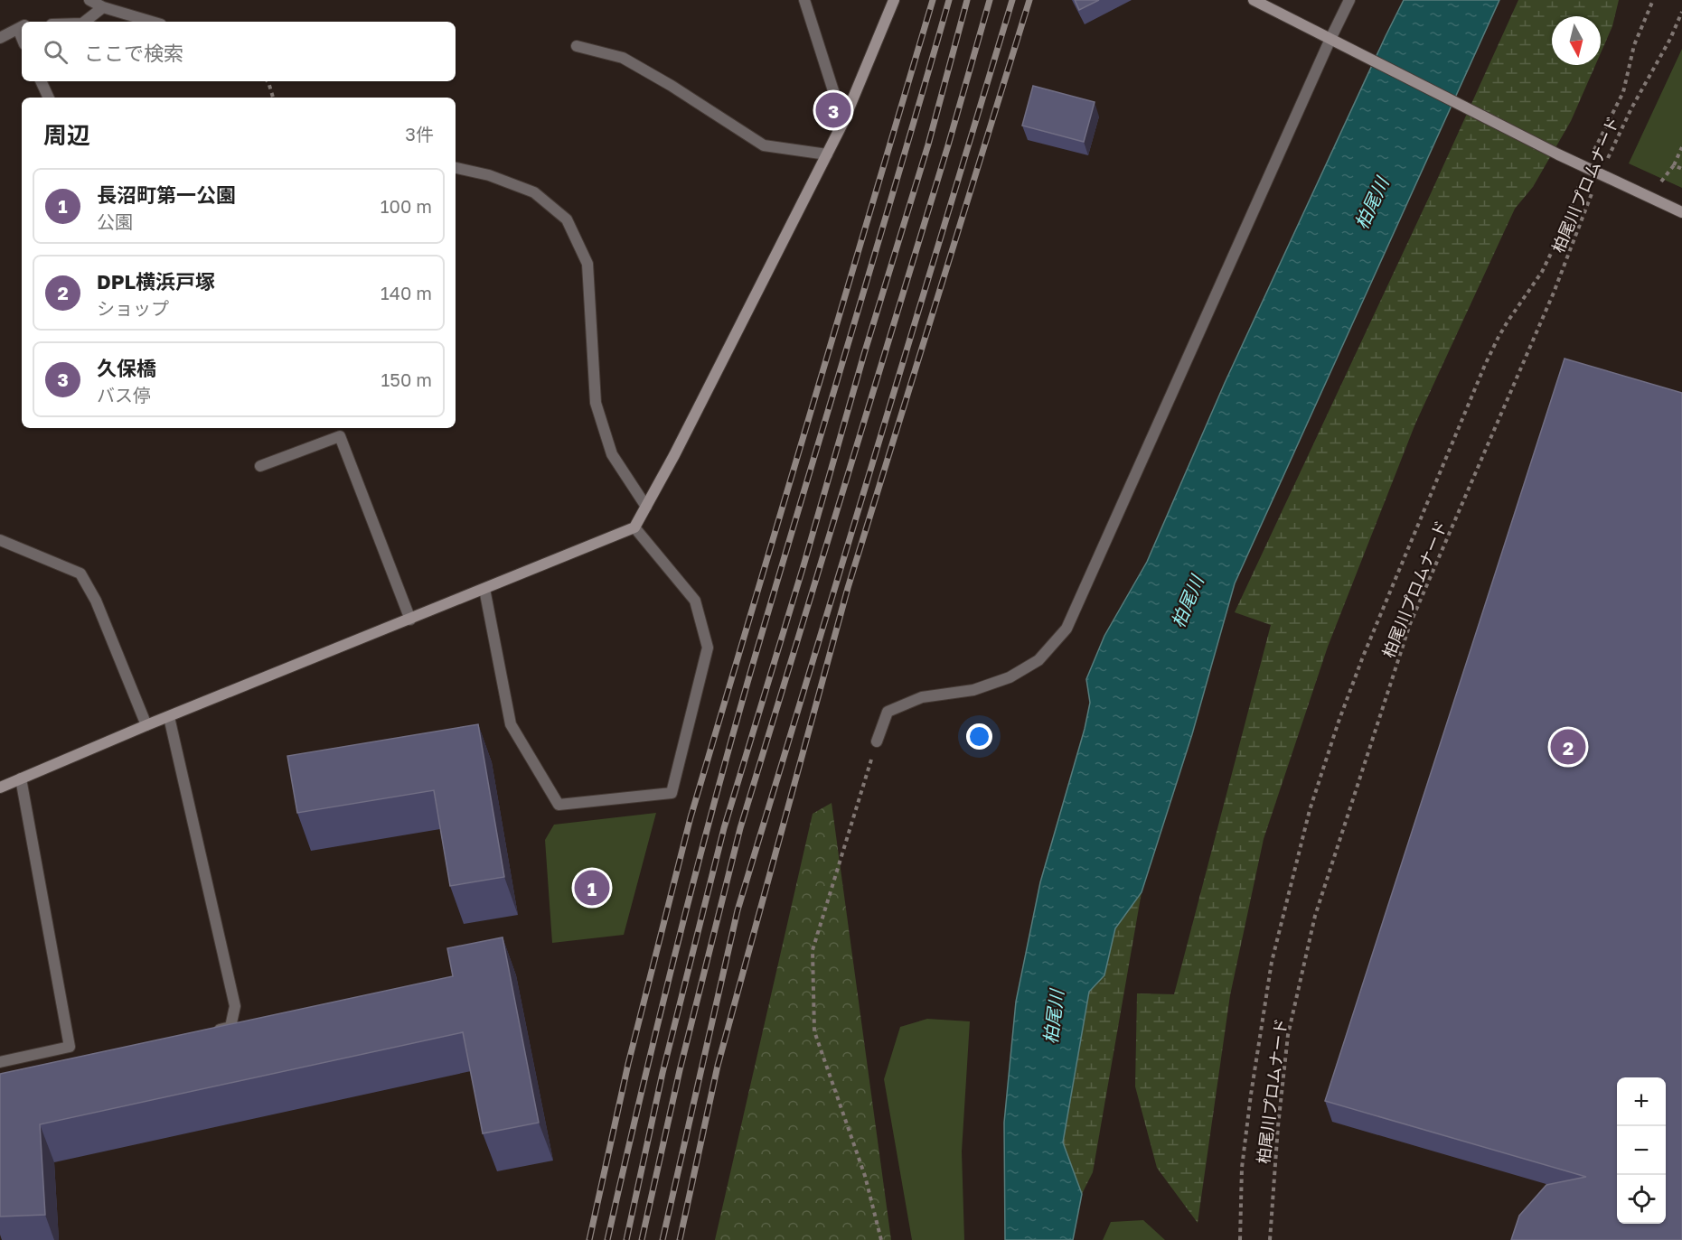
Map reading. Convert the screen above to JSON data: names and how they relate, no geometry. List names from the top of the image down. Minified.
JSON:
{"streets":{"path":["柏尾川プロムナード"]},"water":["柏尾川"],"north":"bottom","page":{"search":"ここで検索","pins":["3","2","1"],"heading":["周辺","3件"],"list":[{"mark":"1","name":"長沼町第一公園","note":"公園","value":"100 m"},{"mark":"2","name":"DPL横浜戸塚","note":"ショップ","value":"140 m"},{"mark":"3","name":"久保橋","note":"バス停","value":"150 m"}],"map_buttons":["+","−"]}}
